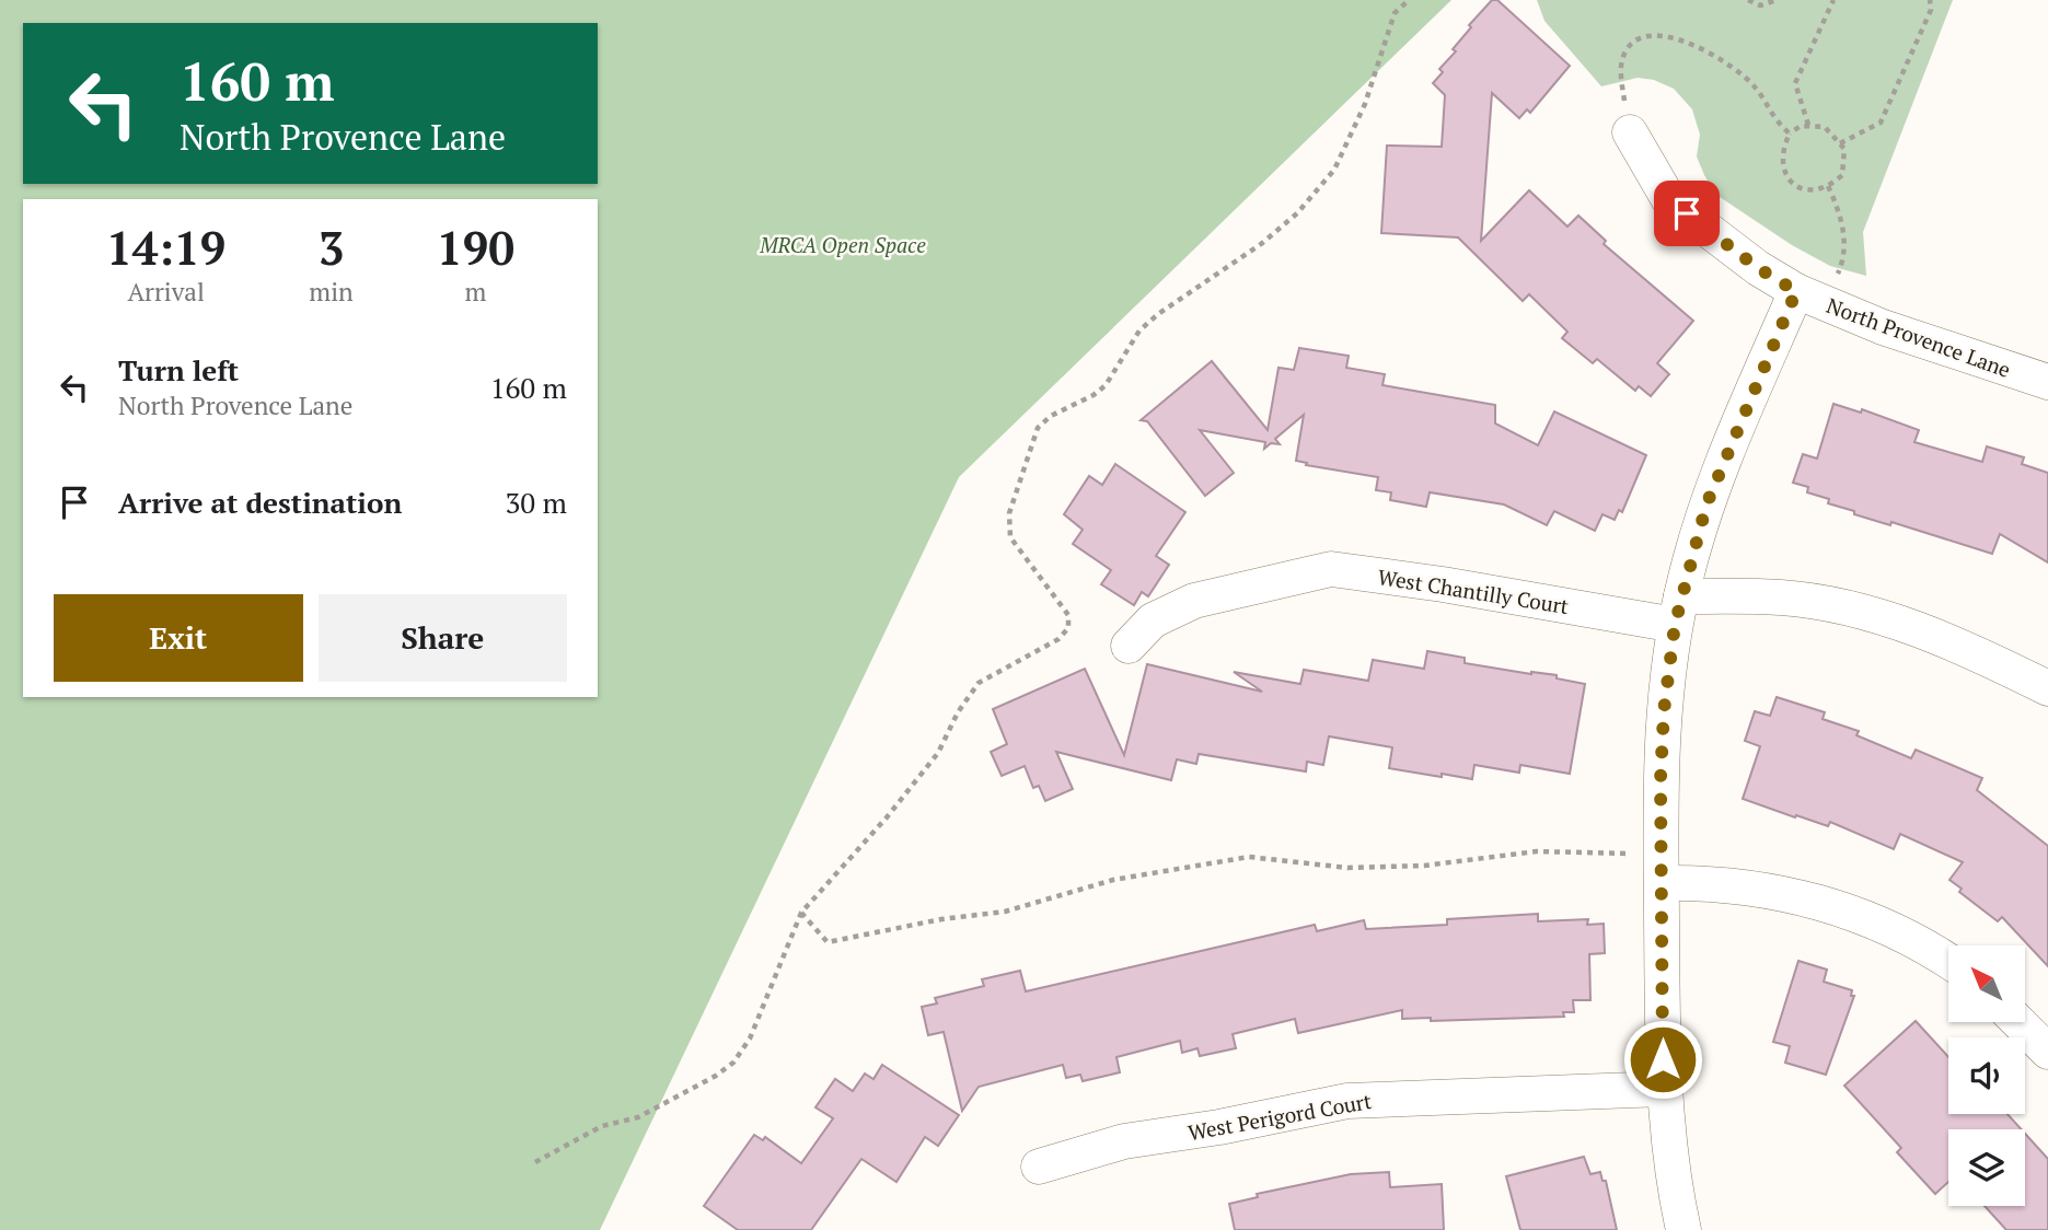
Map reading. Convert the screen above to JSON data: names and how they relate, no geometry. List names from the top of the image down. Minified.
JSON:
{"streets":{"street":["North Provence Lane","West Chantilly Court","West Perigord Court"]},"parks":["MRCA Open Space"],"north":"top left","page":{"turn":["160 m","North Provence Lane"],"eta":["14:19","Arrival","3","min","190","m"],"list":[{"name":"Turn left","note":"North Provence Lane","value":"160 m"},{"name":"Arrive at destination","value":"30 m"}],"buttons":["Exit","Share"]}}
